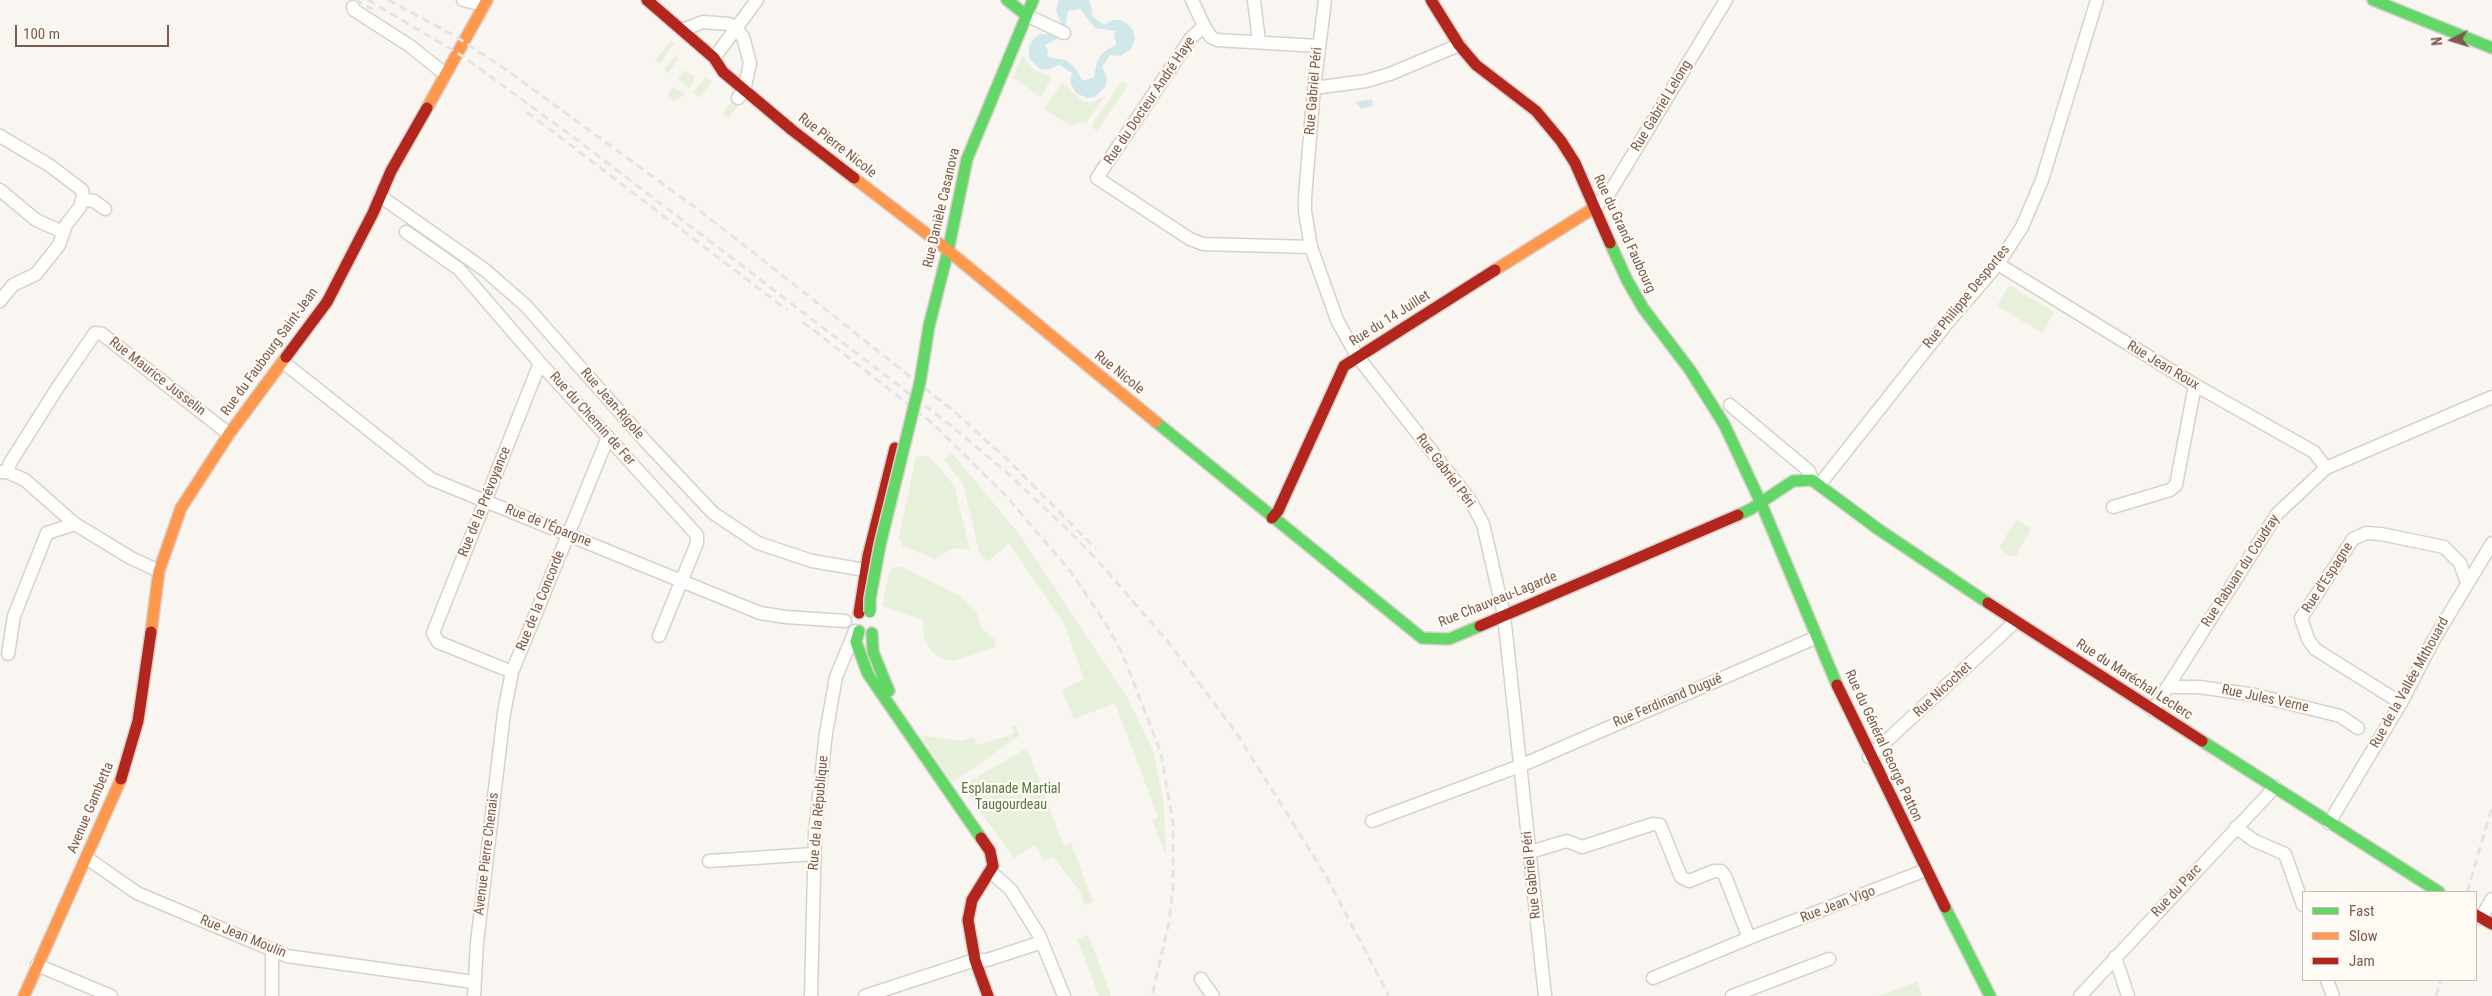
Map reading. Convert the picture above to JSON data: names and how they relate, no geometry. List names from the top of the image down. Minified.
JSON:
{"streets":{"main road":["Rue Pierre Nicole","Rue Danièle Casanova","Rue du Grand Faubourg","Rue du 14 Juillet","Rue du Faubourg Saint-Jean","Rue Nicole","Rue Chauveau-Lagarde","Rue du Maréchal Leclerc","Rue du Général George Patton","Avenue Gambetta"],"street":["Rue Gabriel Péri","Rue du Docteur André Haye","Rue Gabriel Lelong","Rue Philippe Desportes","Rue Jean Roux","Rue Maurice Jusselin","Rue Jean-Rigole","Rue du Chemin de Fer","Rue de la Prévoyance","Rue de l'Épargne","Rue Rabuan du Coudray","Rue d'Espagne","Rue de la Concorde","Rue de la Vallée Mithouard","Rue Nicochet","Rue Jules Verne","Rue Ferdinand Dugué","Rue de la République","Avenue Pierre Chenais","Rue du Parc","Rue Jean Vigo","Rue Jean Moulin"]},"crossings":[["Rue Gabriel Péri","Rue du Docteur André Haye"],["Rue Gabriel Péri","Rue du 14 Juillet"],["Rue Gabriel Péri","Rue Chauveau-Lagarde"],["Rue Gabriel Péri","Rue Ferdinand Dugué"],["Rue Gabriel Lelong","Rue du Grand Faubourg"],["Rue Gabriel Lelong","Rue du 14 Juillet"],["Rue Pierre Nicole","Rue Danièle Casanova"],["Rue Pierre Nicole","Rue Nicole"],["Rue Danièle Casanova","Rue Nicole"],["Rue Danièle Casanova","Rue Jean-Rigole"],["Rue Danièle Casanova","Rue de l'Épargne"],["Rue Danièle Casanova","Rue de la République"],["Rue du Grand Faubourg","Rue du 14 Juillet"],["Rue du Grand Faubourg","Rue Chauveau-Lagarde"],["Rue du Grand Faubourg","Rue du Général George Patton"],["Rue Philippe Desportes","Rue Jean Roux"],["Rue Philippe Desportes","Rue du Maréchal Leclerc"],["Rue du 14 Juillet","Rue Nicole"],["Rue du 14 Juillet","Rue Chauveau-Lagarde"],["Rue du Faubourg Saint-Jean","Rue Maurice Jusselin"],["Rue du Faubourg Saint-Jean","Rue Jean-Rigole"],["Rue du Faubourg Saint-Jean","Rue de l'Épargne"],["Rue du Faubourg Saint-Jean","Avenue Gambetta"],["Rue Jean Roux","Rue Rabuan du Coudray"],["Rue Nicole","Rue Chauveau-Lagarde"],["Rue du Chemin de Fer","Rue de la Prévoyance"],["Rue du Chemin de Fer","Rue de l'Épargne"],["Rue du Chemin de Fer","Rue de la Concorde"],["Rue de la Prévoyance","Rue de l'Épargne"],["Rue de la Prévoyance","Rue de la Concorde"],["Rue de l'Épargne","Rue de la Concorde"],["Rue de l'Épargne","Rue de la République"],["Rue Rabuan du Coudray","Rue du Maréchal Leclerc"],["Rue Rabuan du Coudray","Rue Jules Verne"],["Rue d'Espagne","Rue de la Vallée Mithouard"],["Rue Chauveau-Lagarde","Rue du Général George Patton"],["Rue de la Concorde","Avenue Pierre Chenais"],["Rue du Maréchal Leclerc","Rue de la Vallée Mithouard"],["Rue du Maréchal Leclerc","Rue Nicochet"],["Rue du Maréchal Leclerc","Rue du Parc"],["Rue Nicochet","Rue du Général George Patton"],["Rue Ferdinand Dugué","Rue du Général George Patton"],["Rue du Général George Patton","Rue Jean Vigo"],["Avenue Gambetta","Rue Jean Moulin"],["Avenue Pierre Chenais","Rue Jean Moulin"]],"parks":["Esplanade Martial Taugourdeau"],"legend":["Fast","Slow","Jam"],"scale_bar":"100 m","north":"left"}
